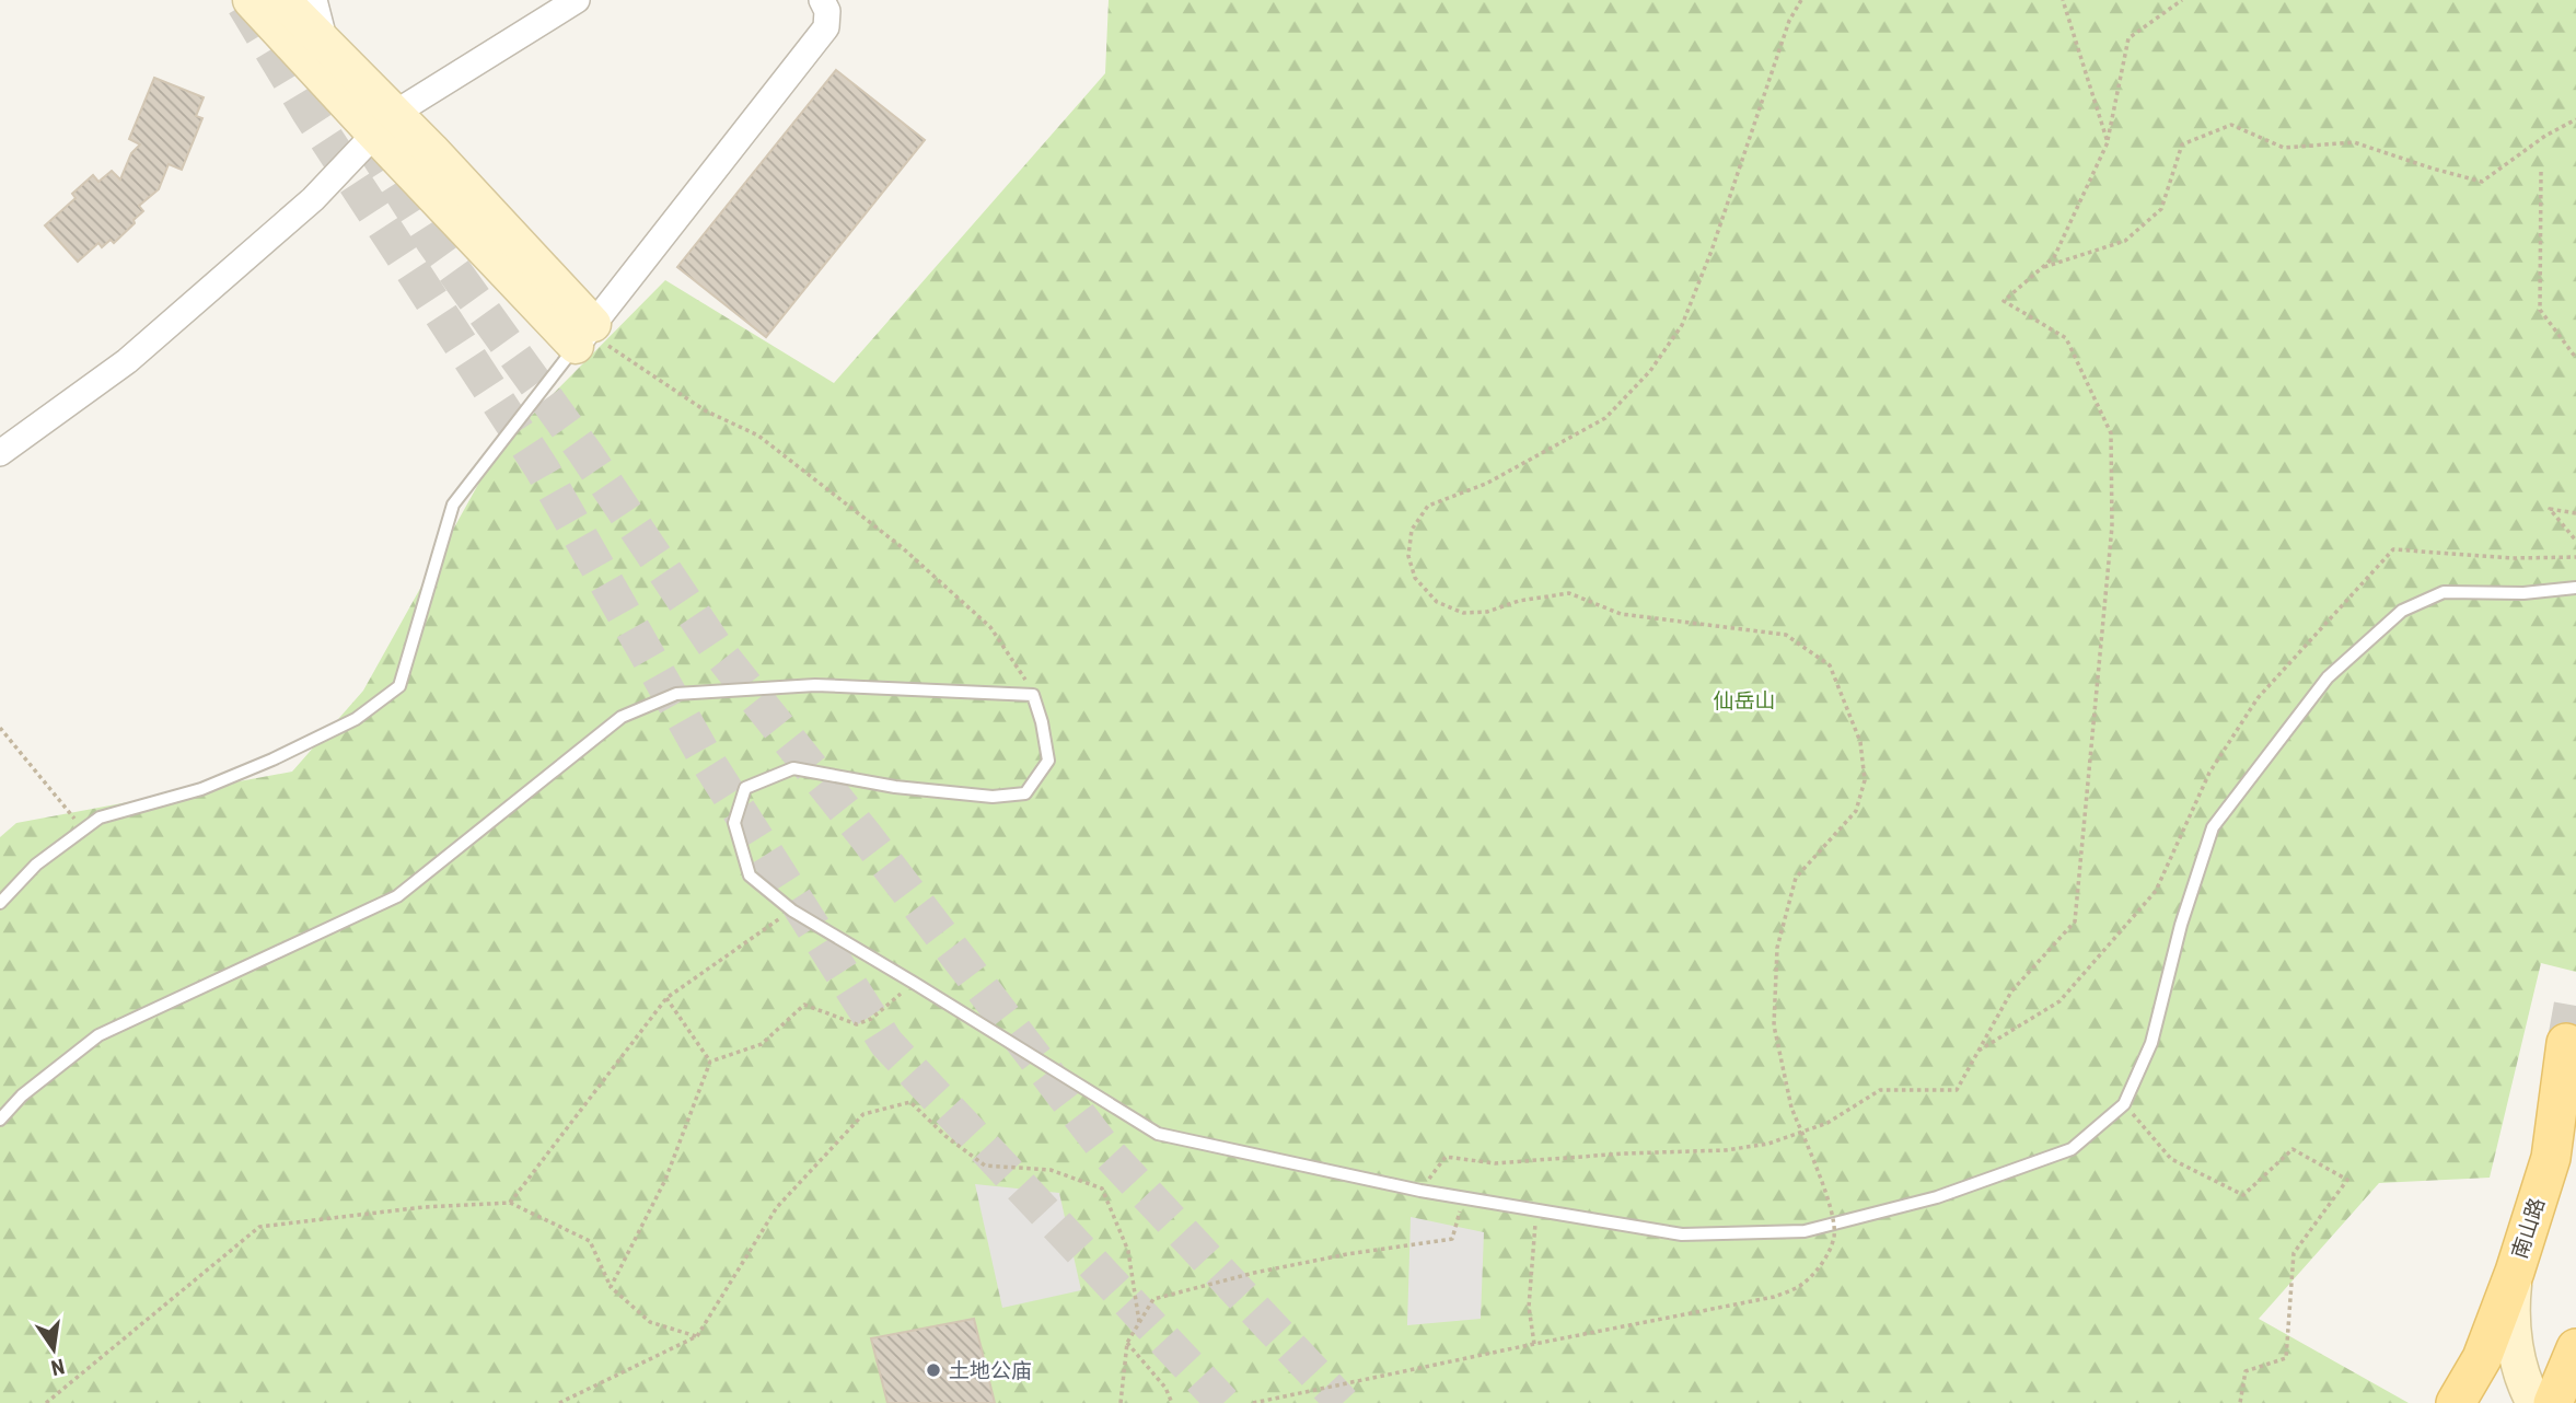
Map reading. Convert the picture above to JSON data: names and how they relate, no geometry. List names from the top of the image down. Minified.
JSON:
{"streets":{"main road":["南山路"]},"parks":["仙岳山"],"places":["土地公庙"],"north":"bottom"}
